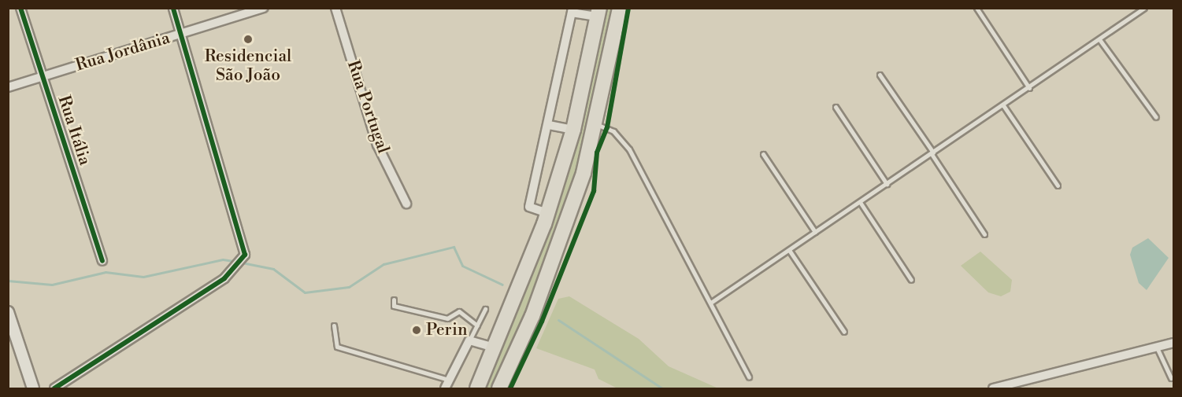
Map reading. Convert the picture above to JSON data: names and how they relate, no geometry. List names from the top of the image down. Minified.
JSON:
{"streets":{"street":["Rua Jordânia","Rua Portugal","Rua Itália"]},"crossings":[["Rua Jordânia","Rua Itália"]],"places":["Residencial São João","Perin"]}
